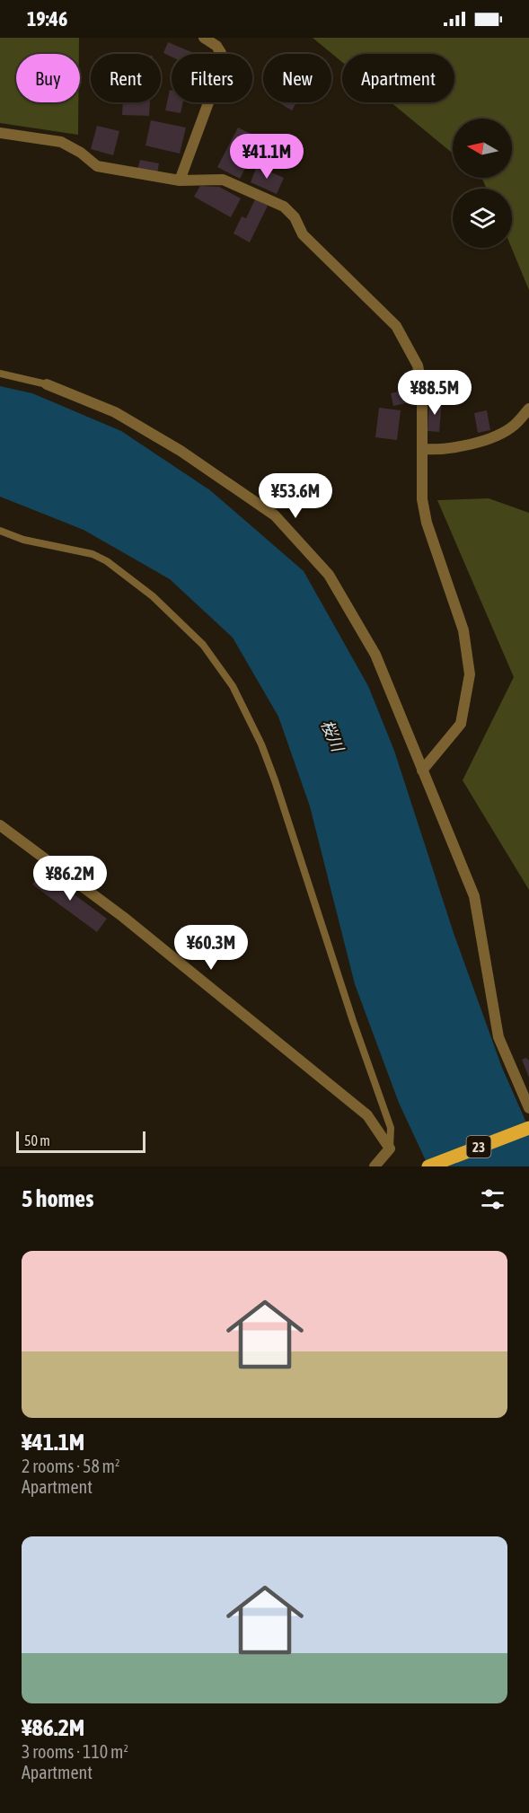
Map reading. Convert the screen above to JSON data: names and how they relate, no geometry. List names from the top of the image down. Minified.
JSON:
{"streets":{"main road":["23"]},"water":["桜川"],"scale_bar":"50 m","north":"left","page":{"status":"19:46","chip":["Buy","Rent","Filters","New","Apartment"],"price":["¥41.1M","¥88.5M","¥53.6M","¥86.2M","¥60.3M"],"scale":"50 m","heading":"5 homes","list":[{"name":"¥41.1M","note":"2 rooms · 58 m² · Apartment"},{"name":"¥86.2M","note":"3 rooms · 110 m² · Apartment"}]}}
